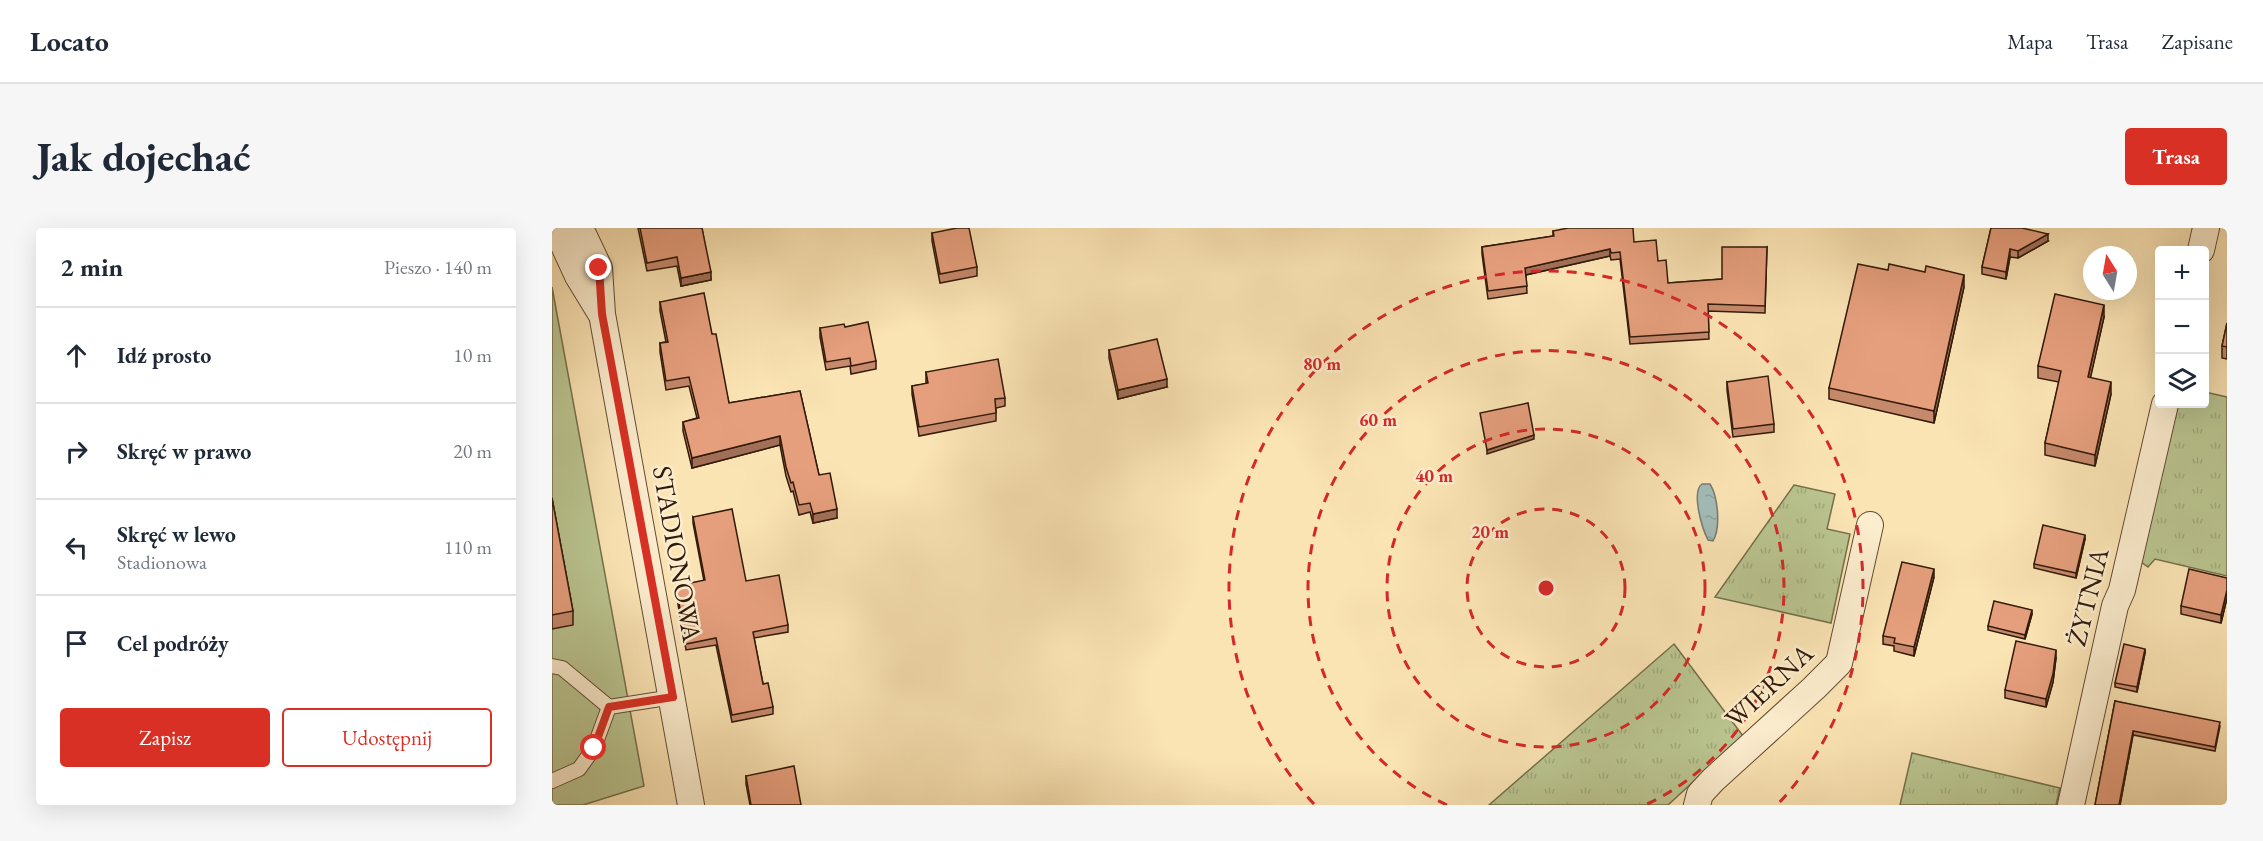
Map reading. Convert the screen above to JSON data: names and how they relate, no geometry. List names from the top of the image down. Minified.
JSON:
{"streets":{"street":["STADIONOWA","ŻYTNIA","WIERNA"]},"north":"top","page":{"header":"Locato","nav":["Mapa","Trasa","Zapisane"],"buttons":["Trasa",["Zapisz","Udostępnij"]],"title":"Jak dojechać","heading":["2 min","Pieszo · 140 m"],"map_buttons":["+","−"],"list":[["Idź prosto","10 m"],["Skręć w prawo","20 m"],["Skręć w lewo","Stadionowa","110 m"],"Cel podróży"]},"rings":["80 m","60 m","40 m","20 m"]}
